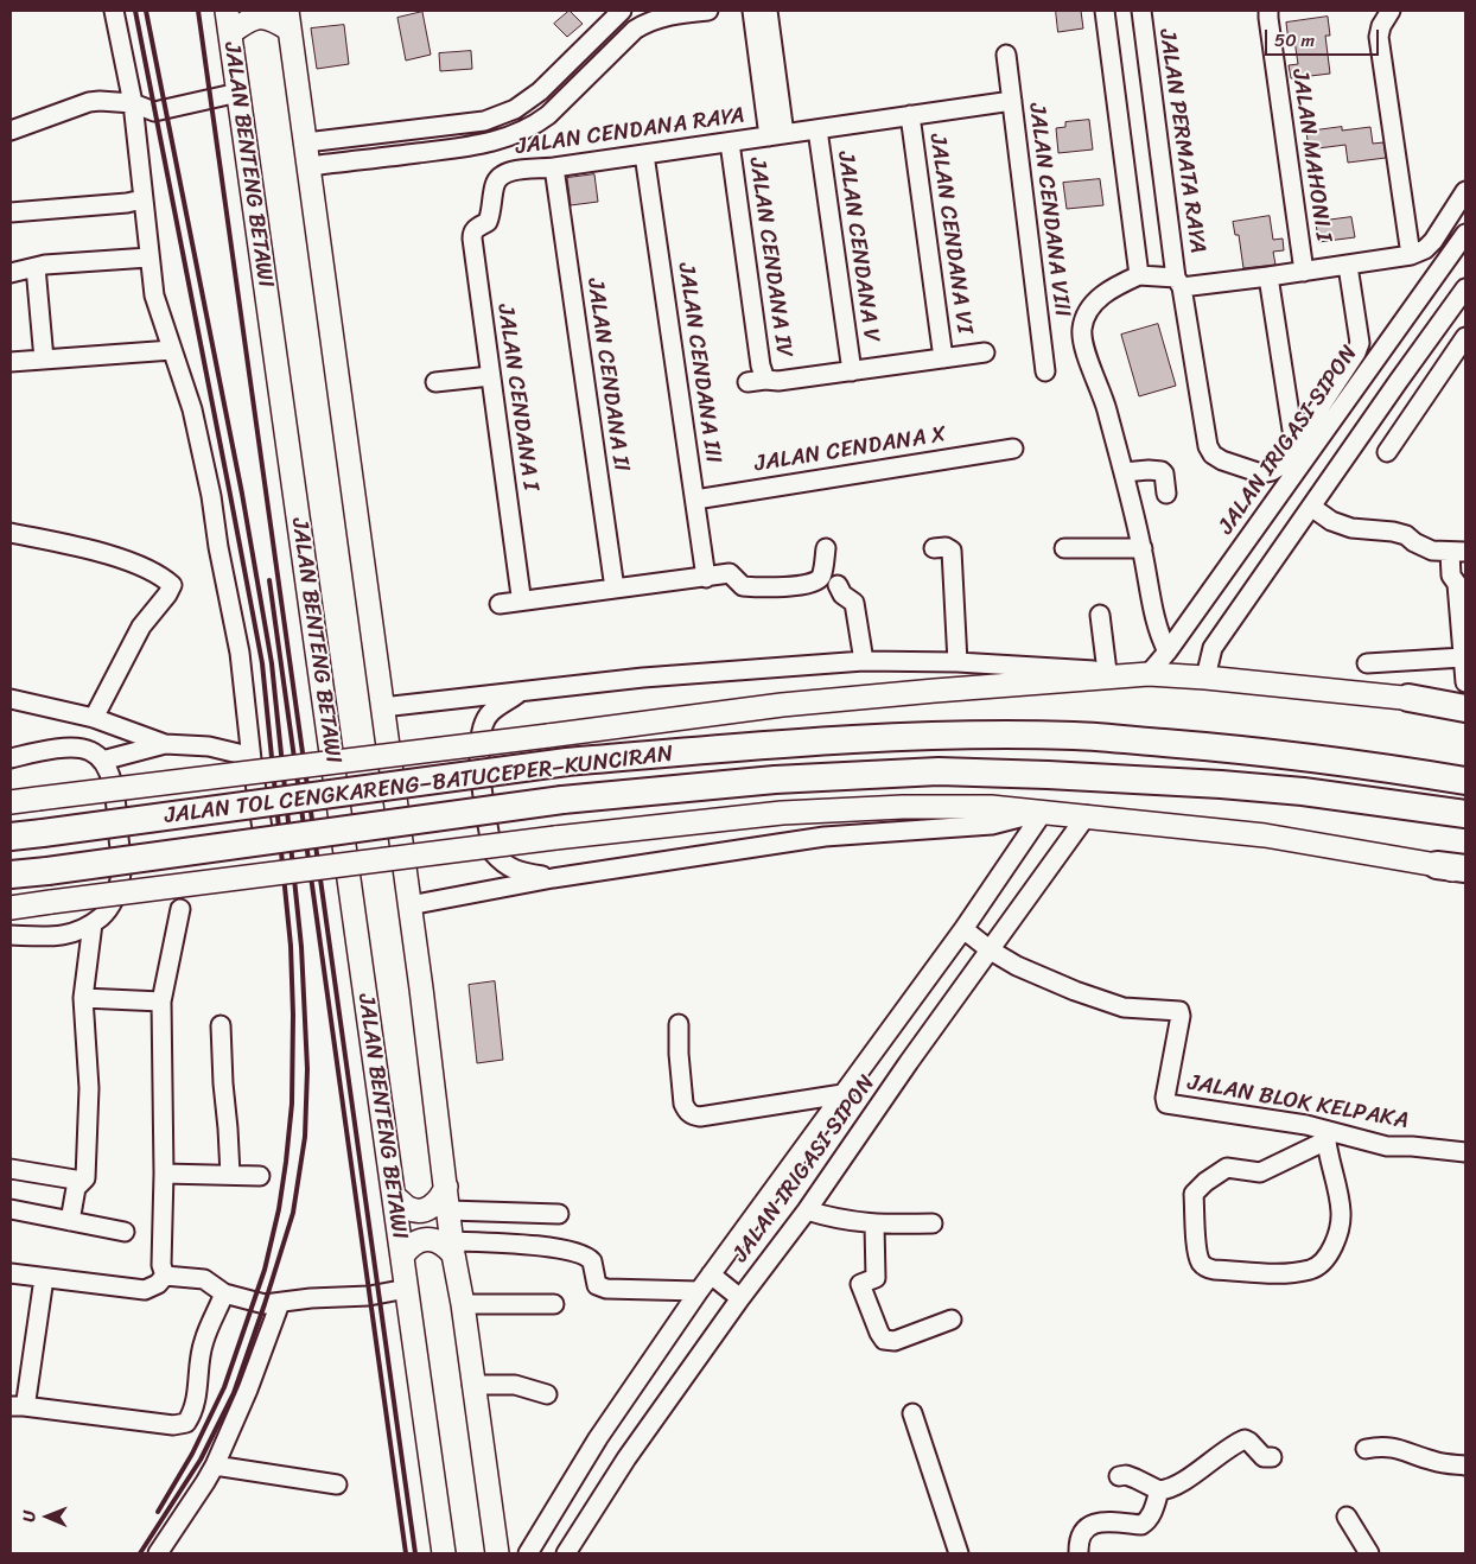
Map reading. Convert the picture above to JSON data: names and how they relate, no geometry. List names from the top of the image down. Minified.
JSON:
{"streets":{"highway":["JALAN TOL CENGKARENG–BATUCEPER–KUNCIRAN"],"main road":["JALAN BENTENG BETAWI"],"street":["JALAN CENDANA RAYA","JALAN PERMATA RAYA","JALAN MAHONI I","JALAN CENDANA VIII","JALAN CENDANA VI","JALAN CENDANA V","JALAN CENDANA IV","JALAN CENDANA III","JALAN CENDANA II","JALAN CENDANA I","JALAN IRIGASI SIPON","JALAN CENDANA X","JALAN BLOK KELPAKA"]},"crossings":[["JALAN CENDANA RAYA","JALAN CENDANA VIII"],["JALAN CENDANA RAYA","JALAN CENDANA VI"],["JALAN CENDANA RAYA","JALAN CENDANA V"],["JALAN CENDANA RAYA","JALAN CENDANA IV"],["JALAN CENDANA RAYA","JALAN CENDANA III"],["JALAN CENDANA RAYA","JALAN CENDANA II"],["JALAN CENDANA RAYA","JALAN CENDANA I"],["JALAN CENDANA V","JALAN CENDANA IV"],["JALAN CENDANA III","JALAN CENDANA X"],["JALAN IRIGASI SIPON","JALAN BLOK KELPAKA"]],"scale_bar":"50 m","north":"left"}
